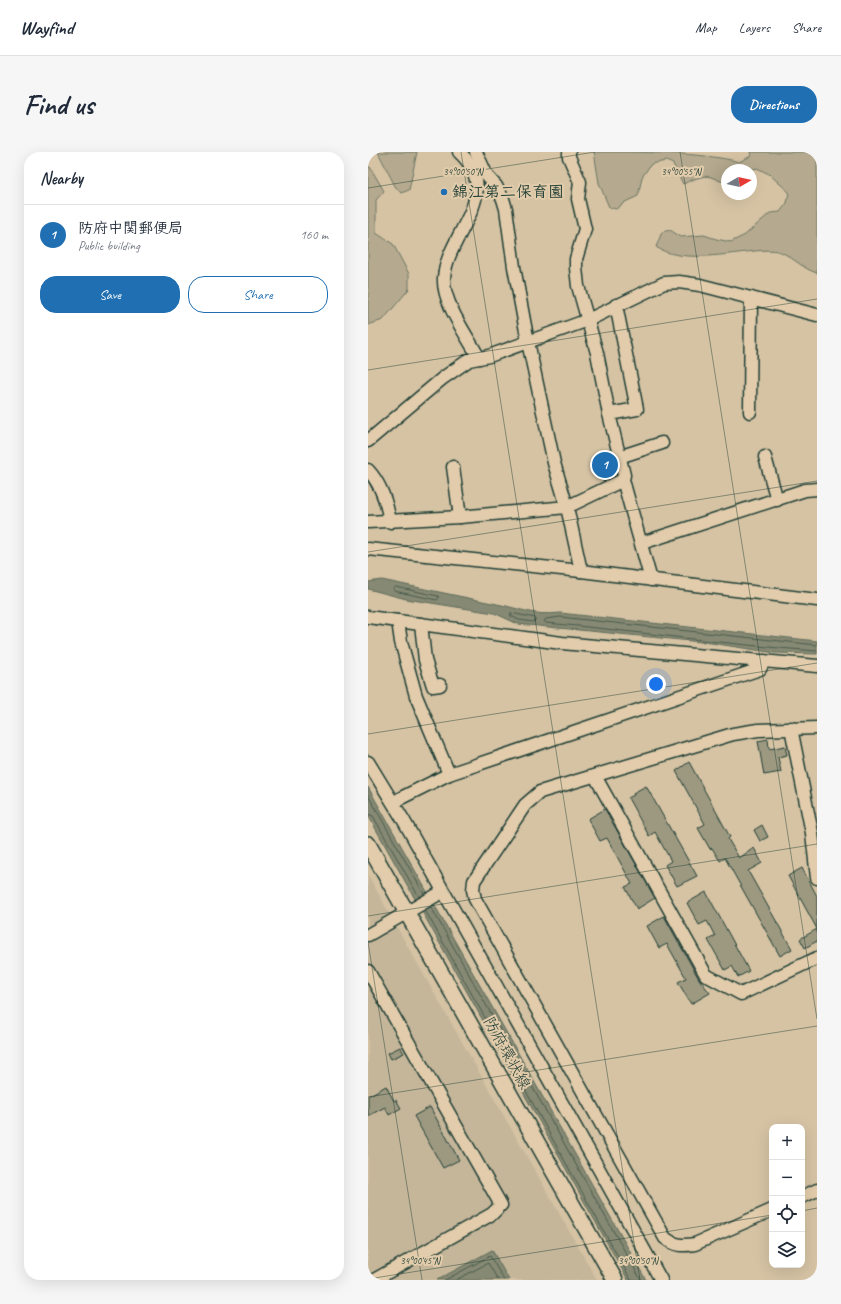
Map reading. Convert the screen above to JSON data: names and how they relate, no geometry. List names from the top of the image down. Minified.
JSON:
{"streets":{"main road":["防府環状線"]},"places":["錦江第二保育園"],"north":"right","page":{"header":"Wayfind","nav":["Map","Layers","Share"],"buttons":["Directions",["Save","Share"]],"title":"Find us","heading":"Nearby","list":[{"mark":"1","name":"防府中関郵便局","note":"Public building","value":"160 m"}],"pins":"1","map_buttons":["+","−"]},"coordinates":["34°00'50\"N","34°00'55\"N","34°00'45\"N"]}
